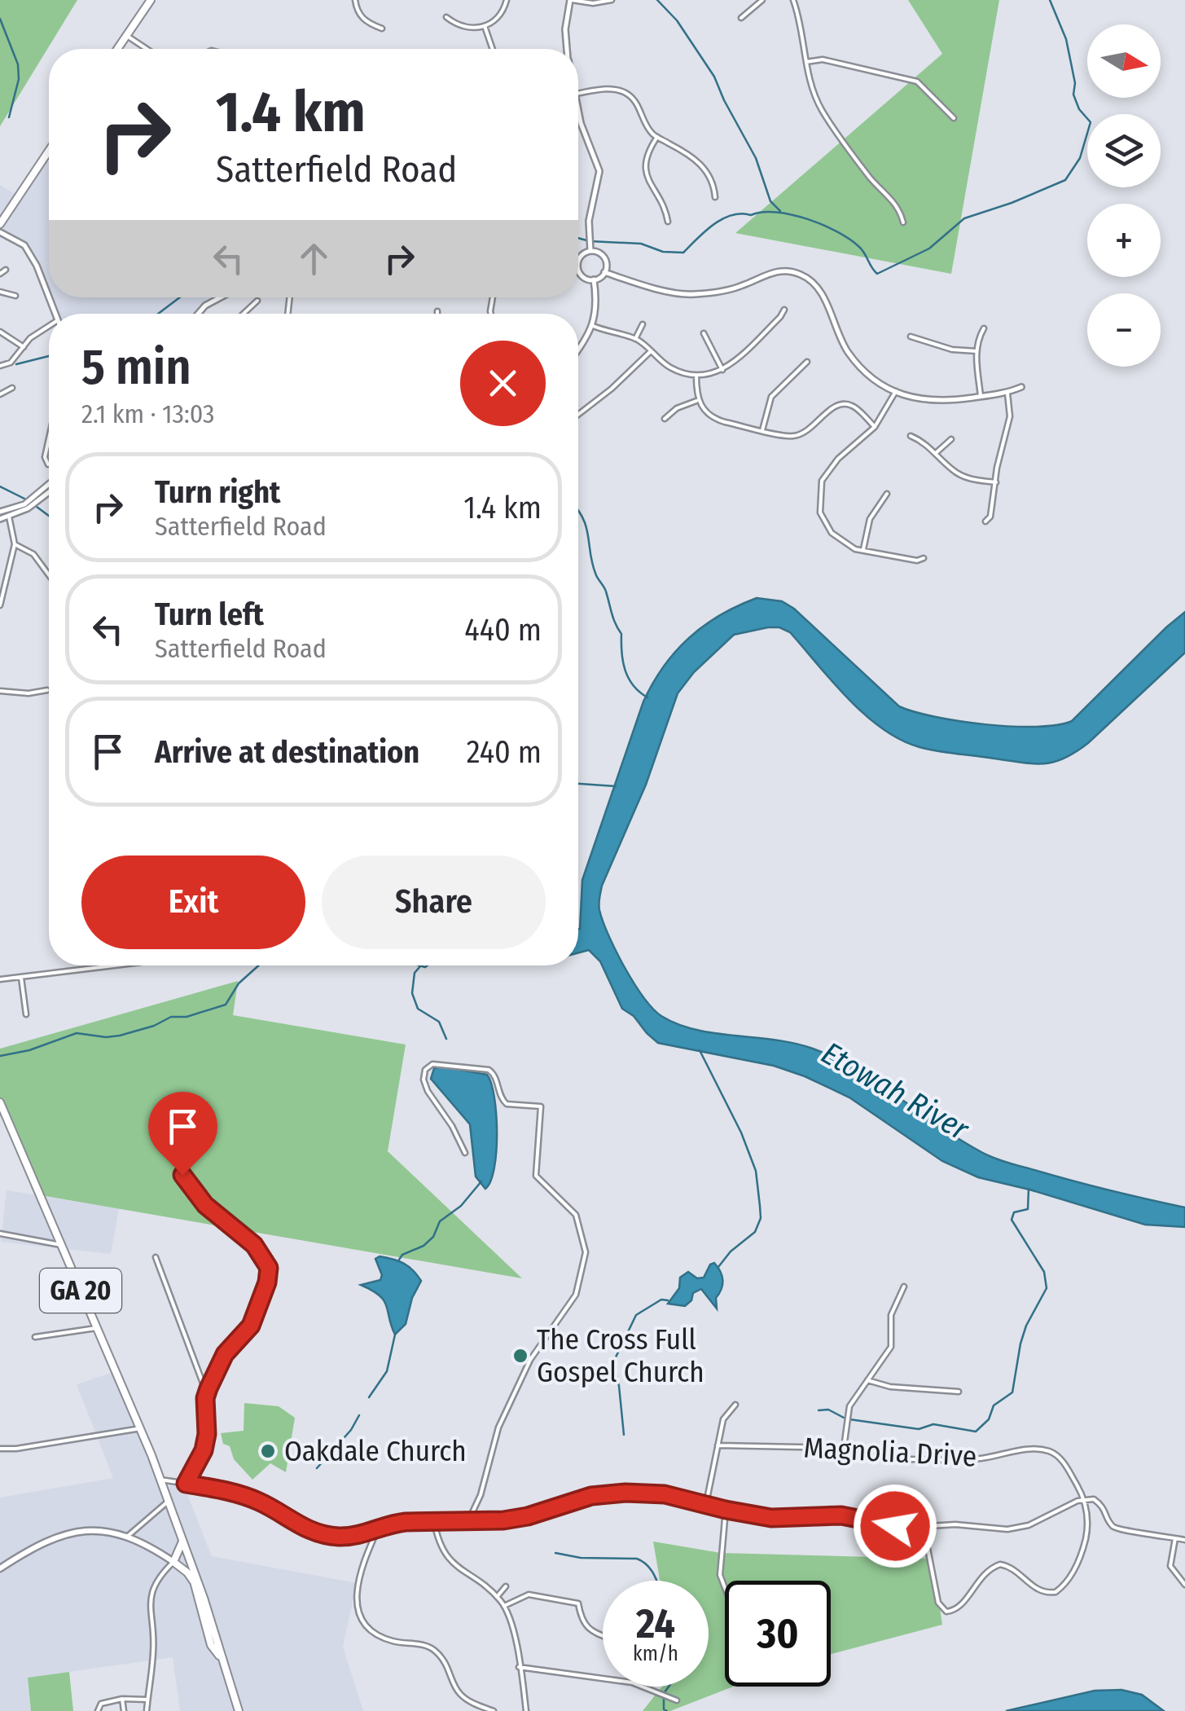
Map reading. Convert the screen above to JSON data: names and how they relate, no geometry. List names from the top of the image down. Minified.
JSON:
{"streets":{"main road":["GA 20"],"street":["Magnolia Drive"]},"water":["Etowah River"],"places":["The Cross Full Gospel Church","Oakdale Church"],"north":"right","page":{"map_buttons":["+","−"],"turn":["1.4 km","Satterfield Road"],"heading":["5 min","2.1 km · 13:03"],"list":[{"name":"Turn right","note":"Satterfield Road","value":"1.4 km"},{"name":"Turn left","note":"Satterfield Road","value":"440 m"},{"name":"Arrive at destination","value":"240 m"}],"buttons":["Exit","Share"],"speed":"24 km/h","limit":"30"}}
